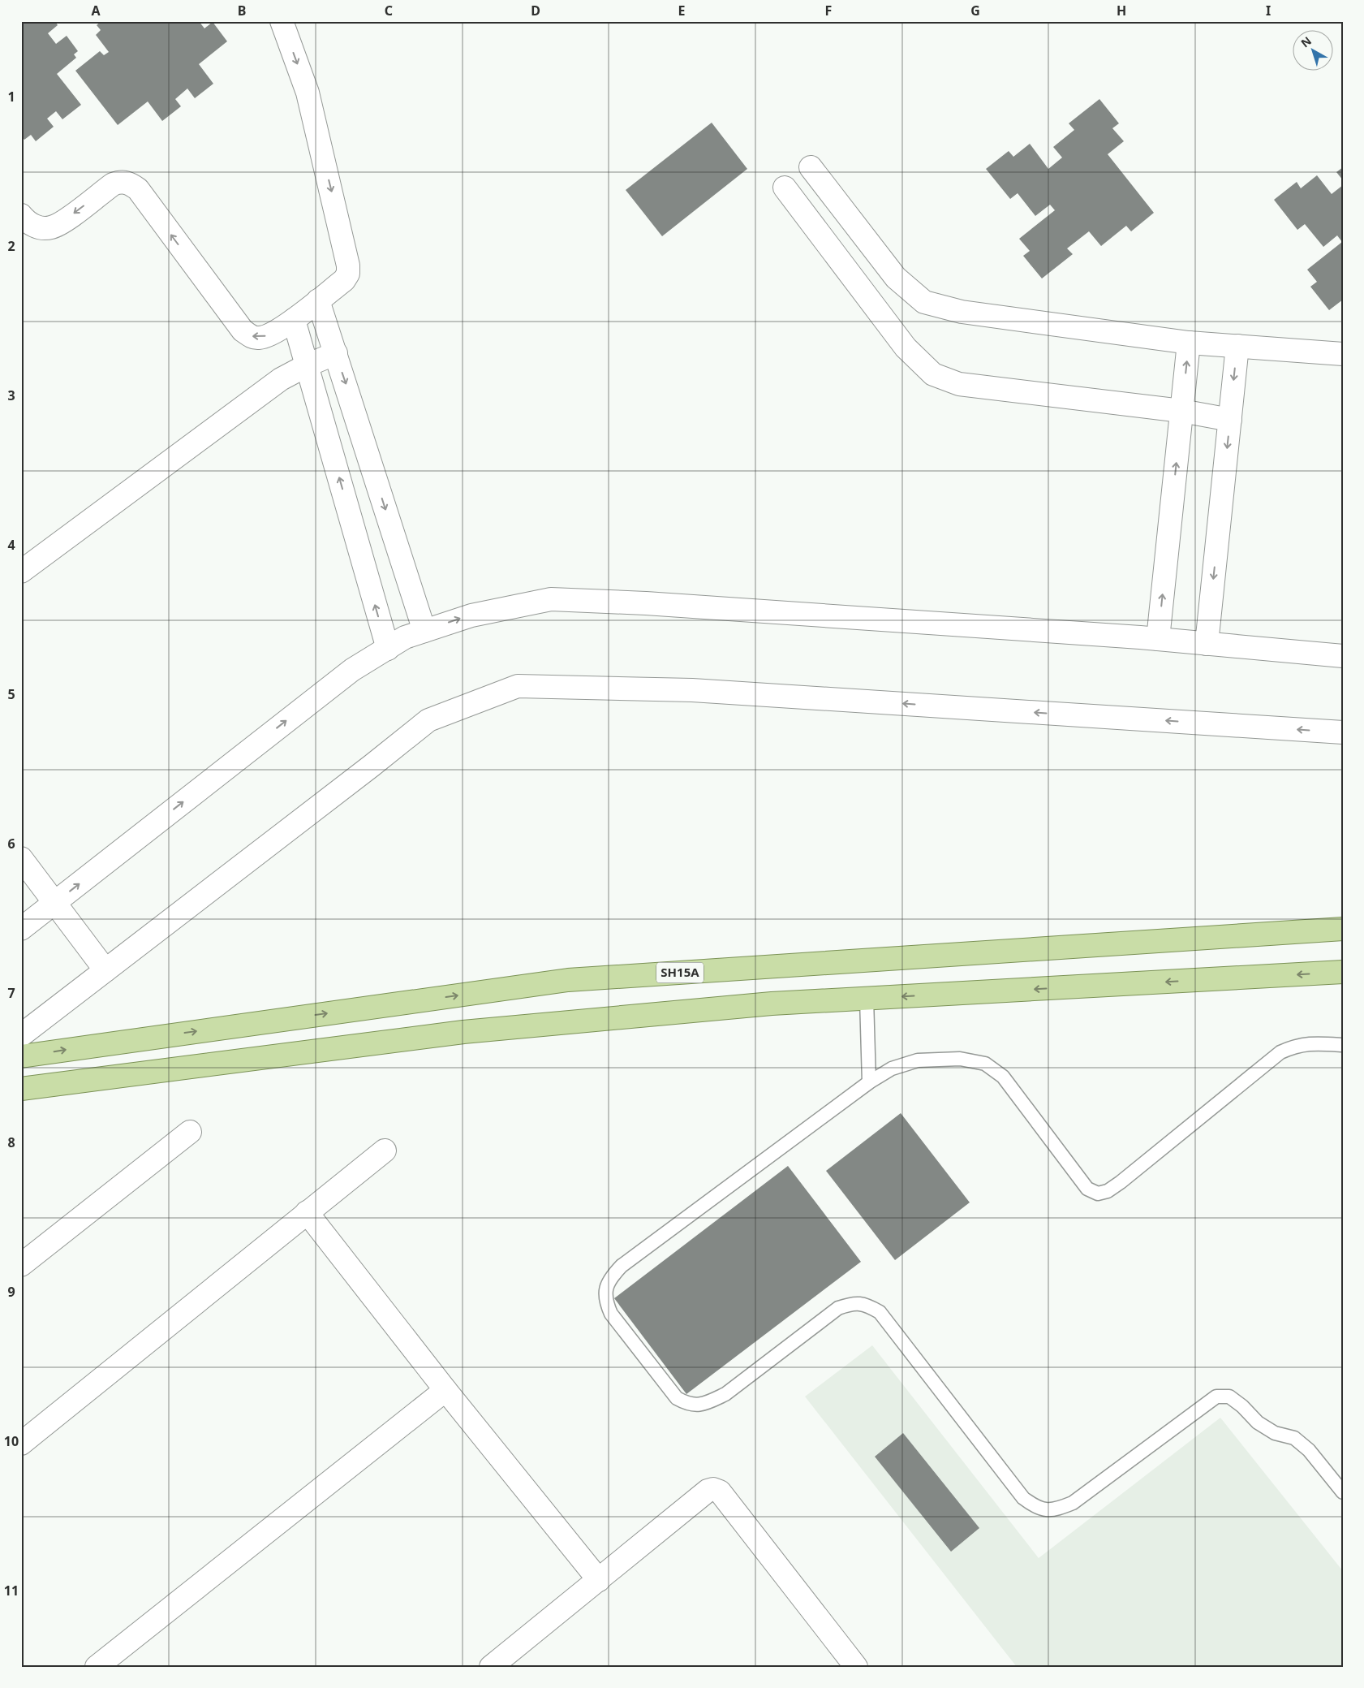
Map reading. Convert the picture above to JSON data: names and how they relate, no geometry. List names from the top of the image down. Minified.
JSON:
{"streets":{"main road":["SH15A"]},"north":"top left","grid":{"columns":["A","B","C","D","E","F","G","H","I"],"rows":["1","2","3","4","5","6","7","8","9","10","11"]}}
